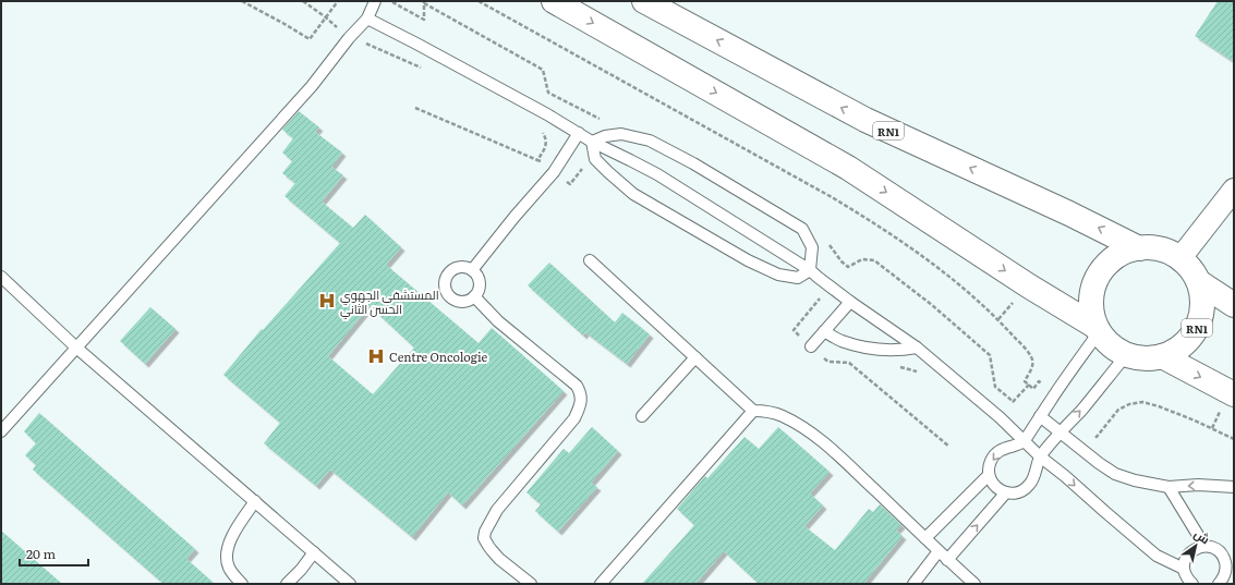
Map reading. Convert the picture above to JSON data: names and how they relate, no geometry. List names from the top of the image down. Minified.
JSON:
{"streets":{"highway":["RN1"]},"places":{"hospital":["المستشفى الجهوي الحسن الثاني","Centre Oncologie"]},"scale_bar":"20 m","north":"top right"}
